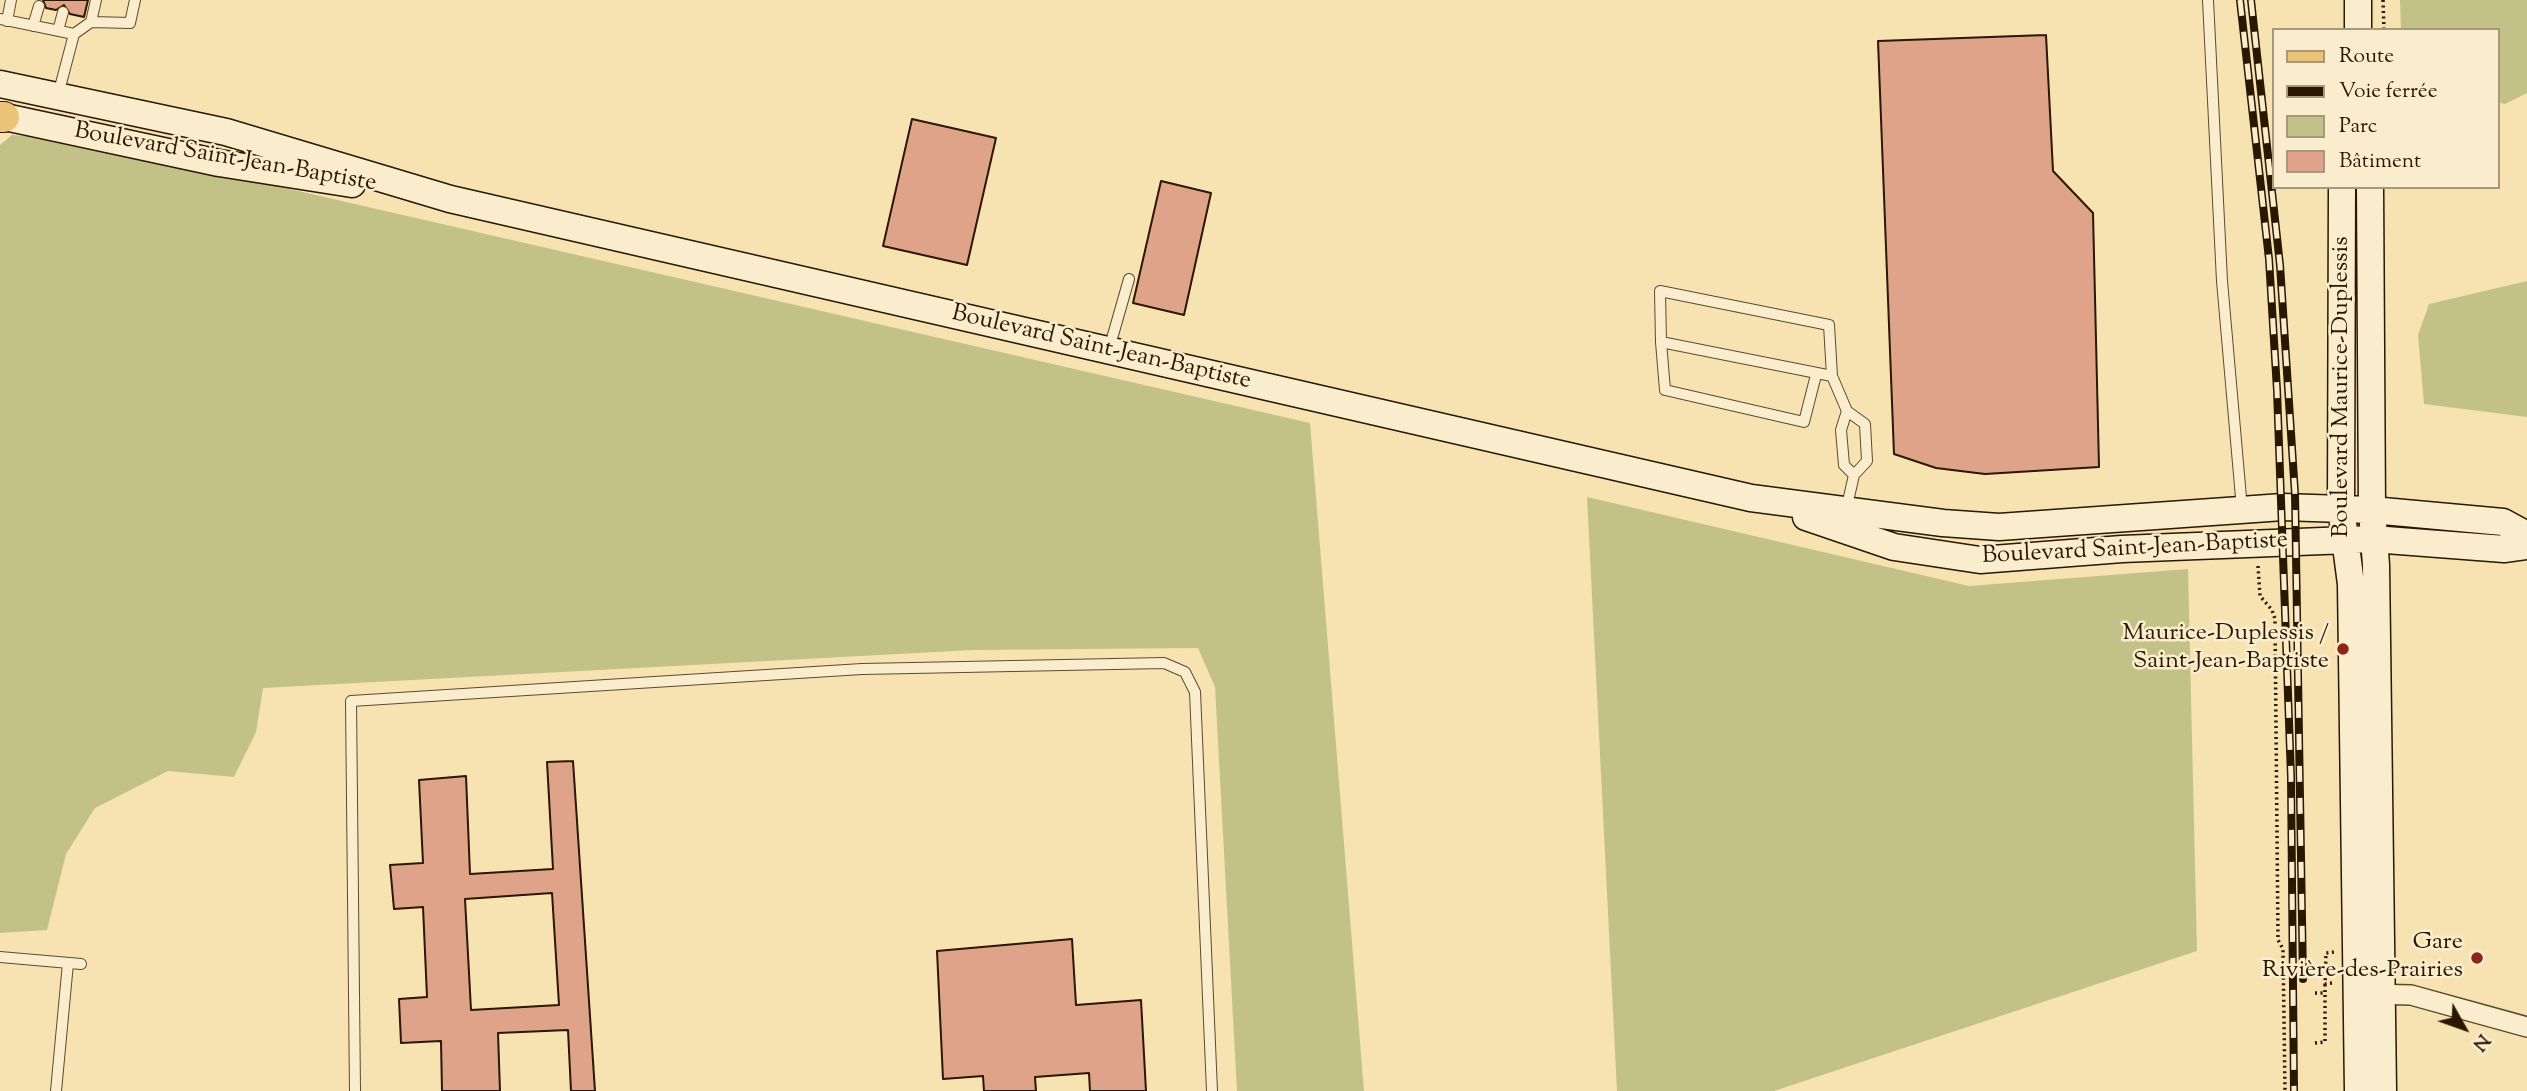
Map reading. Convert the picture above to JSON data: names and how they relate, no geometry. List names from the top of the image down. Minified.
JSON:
{"streets":{"main road":["Boulevard Saint-Jean-Baptiste","Boulevard Maurice-Duplessis"]},"crossings":[["Boulevard Saint-Jean-Baptiste","Boulevard Maurice-Duplessis"]],"places":["Maurice-Duplessis / Saint-Jean-Baptiste","Gare Rivière-des-Prairies"],"legend":["Route","Voie ferrée","Parc","Bâtiment"],"north":"bottom right"}
